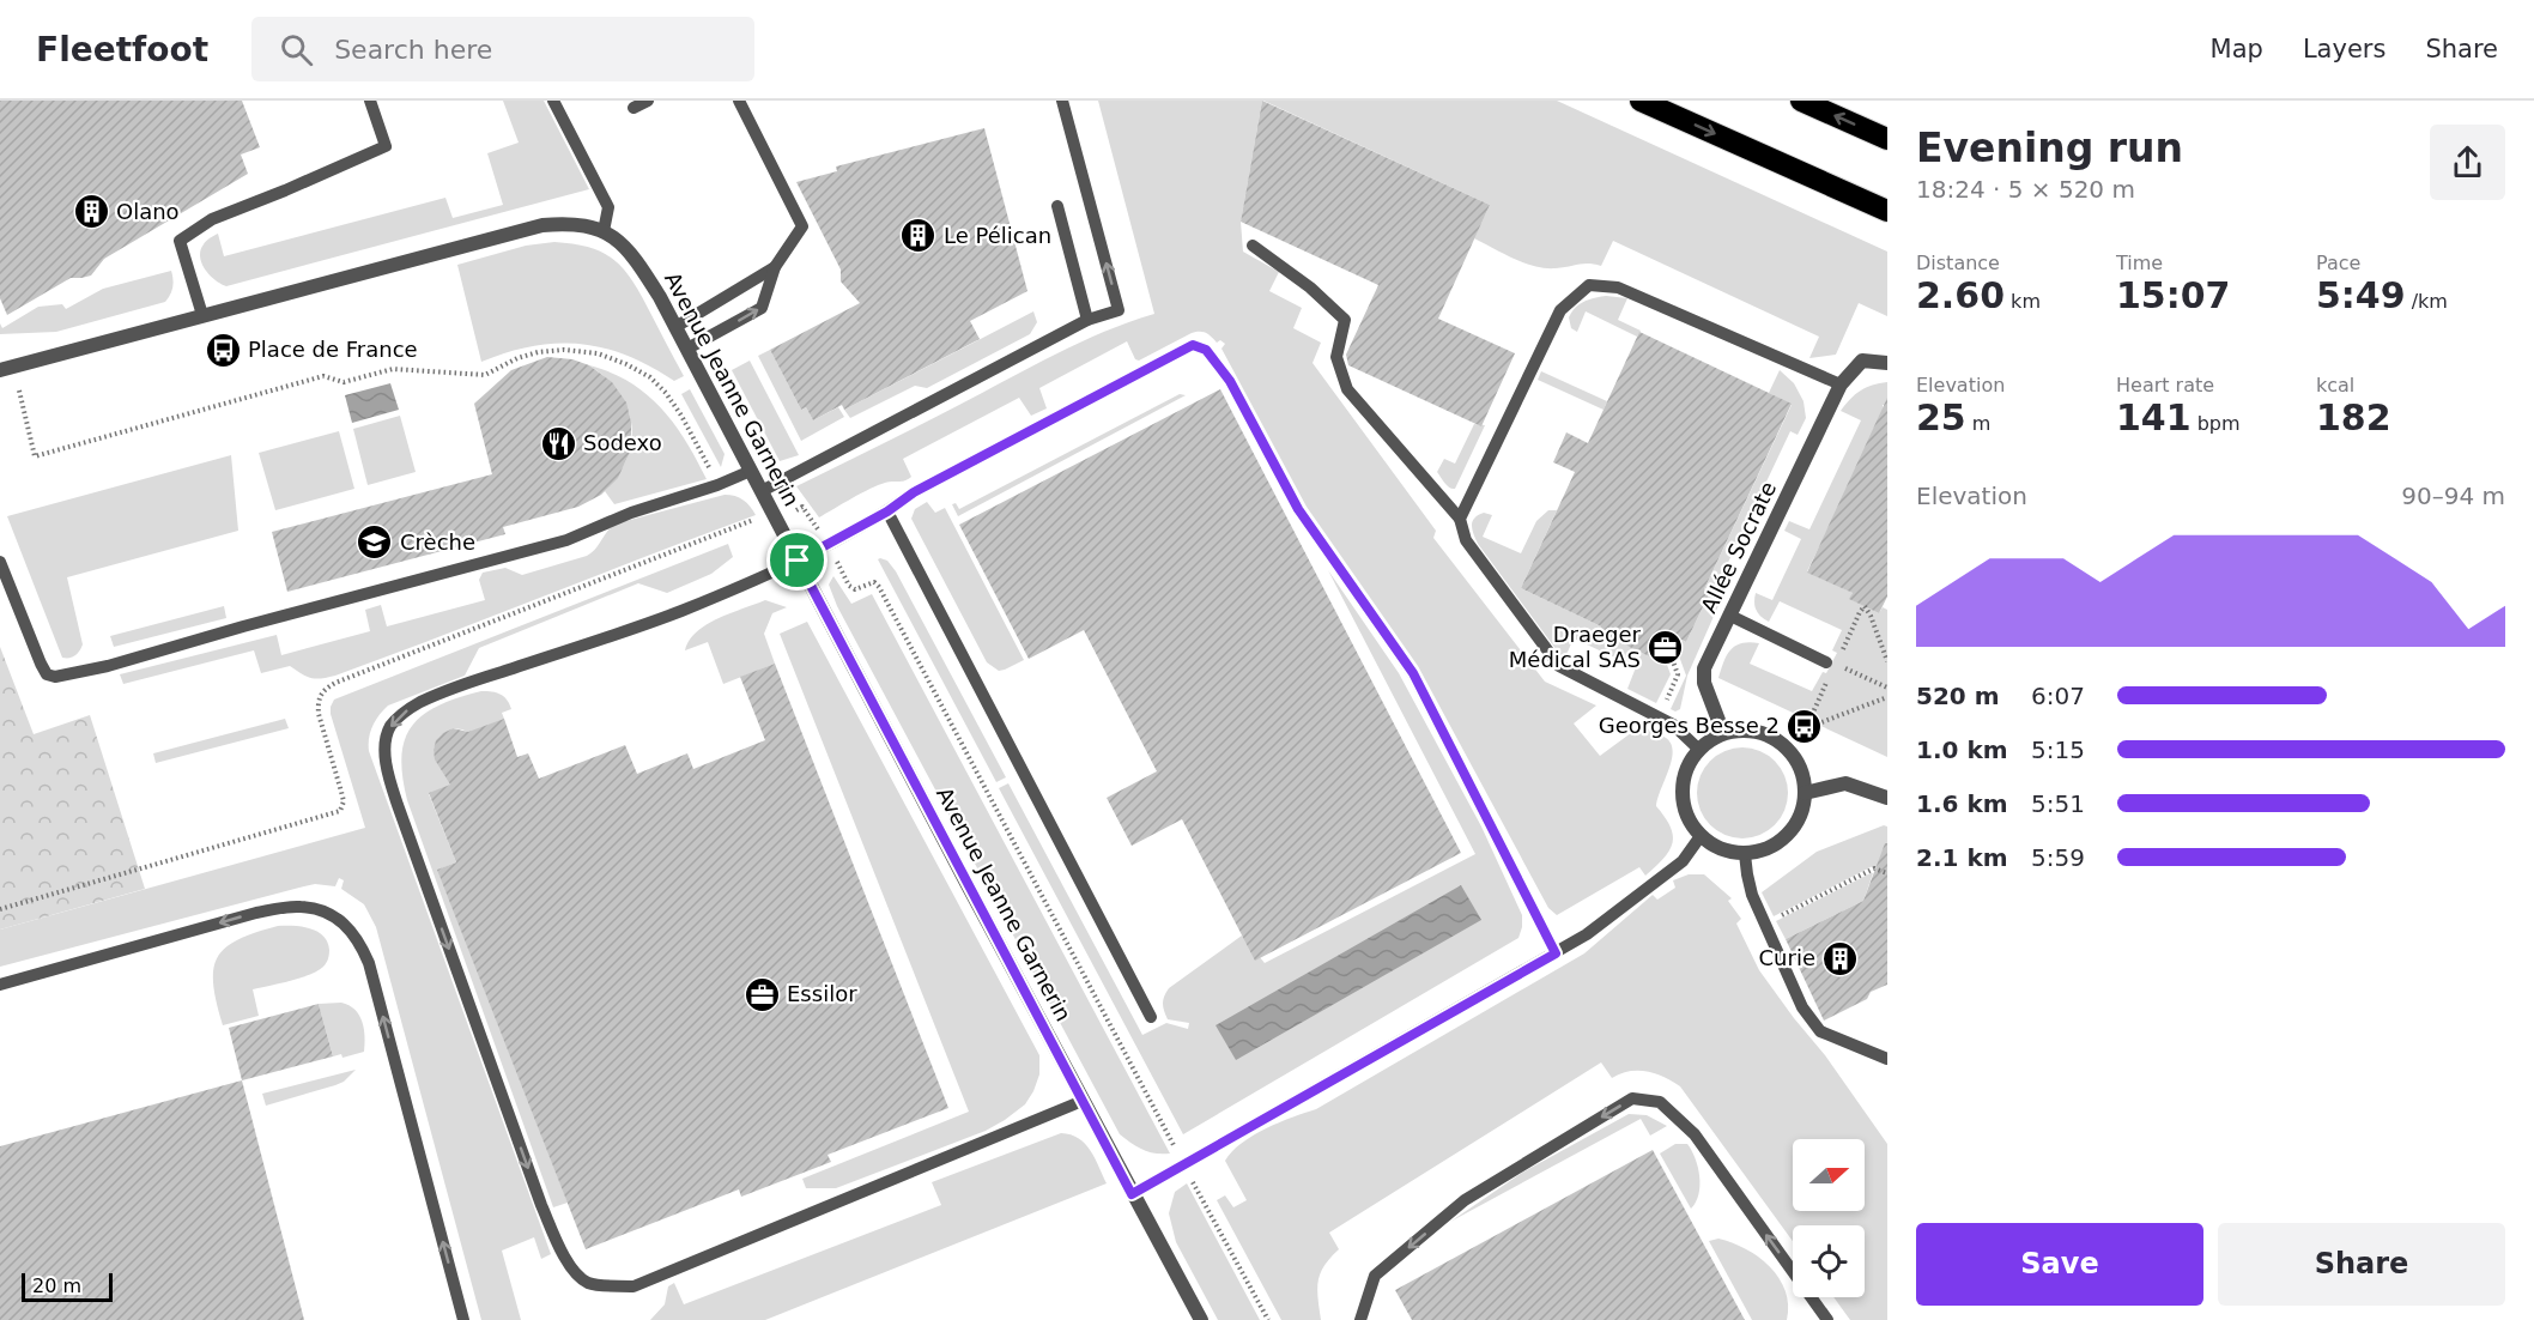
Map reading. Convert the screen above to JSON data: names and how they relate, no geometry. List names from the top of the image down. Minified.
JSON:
{"streets":{"street":["Avenue Jeanne Garnerin","Allée Socrate"]},"places":{"building":["Olano","Le Pélican","Curie"],"bus stop":["Place de France","Georges Besse 2"],"restaurant":["Sodexo"],"school or university":["Crèche"],"office":["Draeger Médical SAS","Essilor"]},"scale_bar":"20 m","north":"right","page":{"header":"Fleetfoot","search":"Search here","nav":["Map","Layers","Share"],"heading":["Evening run","18:24 · 5 × 520 m"],"stats":[["Distance","2.60 km"],["Time","15:07"],["Pace","5:49 /km"],["Elevation","25 m"],["Heart rate","141 bpm"],["kcal","182"]],"chart":["Elevation","90–94 m"],"list":[{"name":"520 m","note":"6:07"},{"name":"1.0 km","note":"5:15"},{"name":"1.6 km","note":"5:51"},{"name":"2.1 km","note":"5:59"}],"buttons":["Save","Share"],"scale":"20 m"}}
